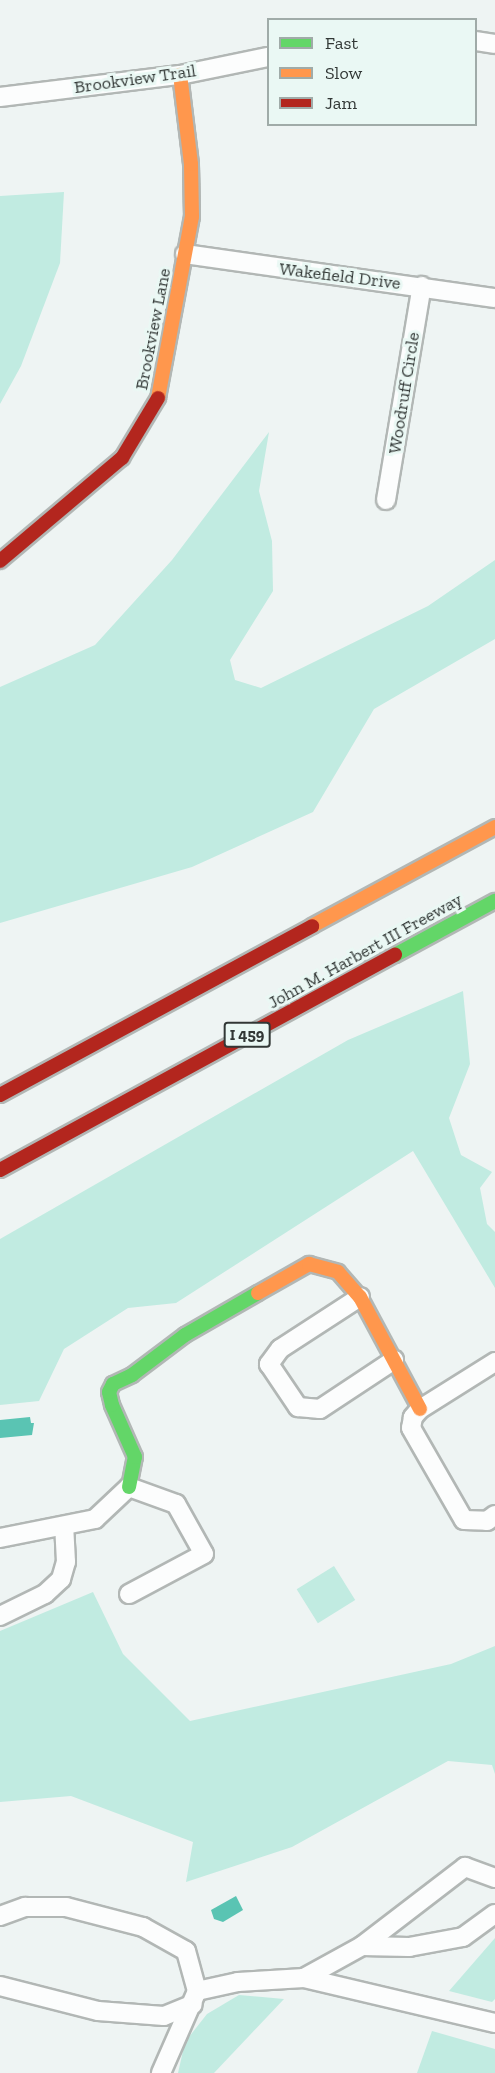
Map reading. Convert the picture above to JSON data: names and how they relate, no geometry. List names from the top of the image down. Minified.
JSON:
{"streets":{"main road":["Brookview Lane","John M. Harbert III Freeway","I 459"],"street":["Brookview Trail","Wakefield Drive","Woodruff Circle"]},"crossings":[["Brookview Trail","Brookview Lane"],["Wakefield Drive","Brookview Lane"],["Wakefield Drive","Woodruff Circle"]],"legend":["Fast","Slow","Jam"]}
